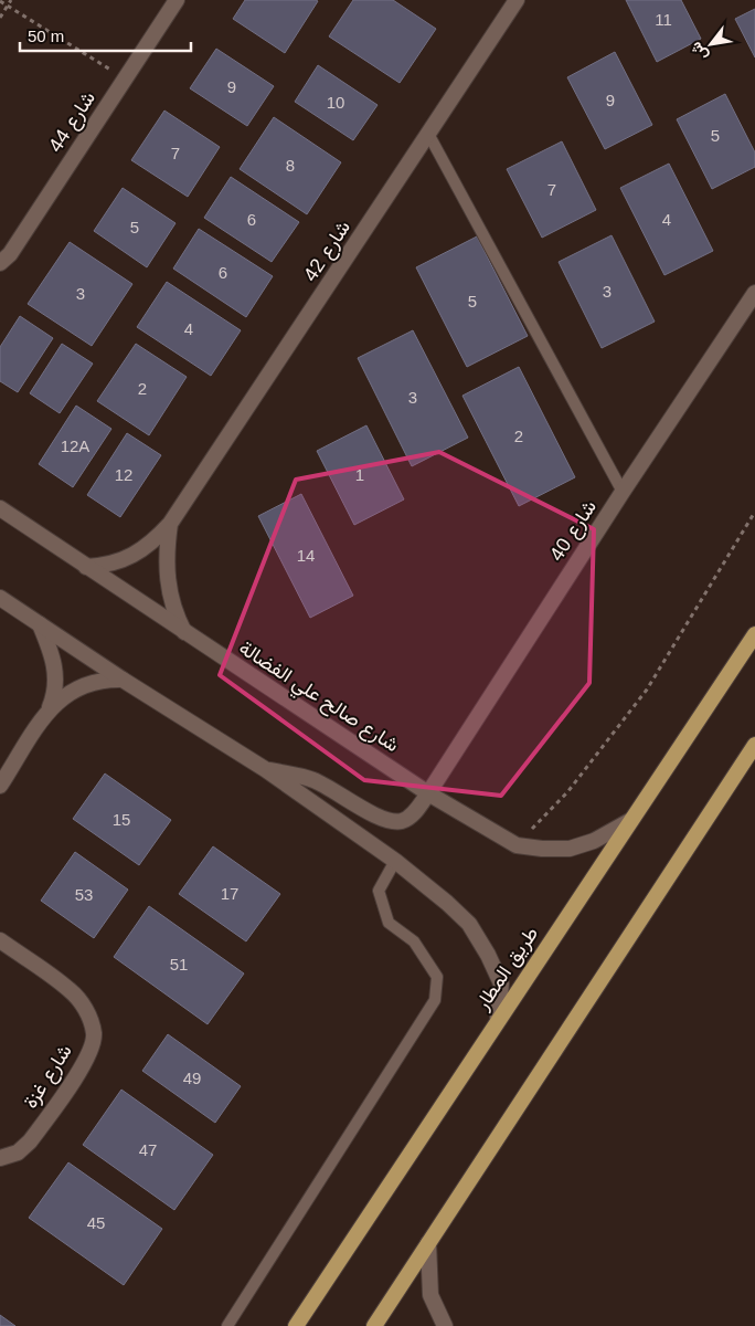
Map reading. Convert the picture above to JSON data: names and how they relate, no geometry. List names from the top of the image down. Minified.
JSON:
{"streets":{"highway":["طريق المطار"],"street":["شارع 44","شارع 42","شارع 40","شارع صالح علي الفضالة","شارع غزة"]},"crossings":[["شارع 42","شارع صالح علي الفضالة"],["شارع 40","شارع صالح علي الفضالة"],["شارع صالح علي الفضالة","طريق المطار"]],"house_numbers":["11","9","9","10","5","7","8","7","6","4","5","6","3","3","5","4","2","3","2","12A","12","1","14","15","17","53","51","49","47","45"],"scale_bar":"50 m","north":"bottom left"}
